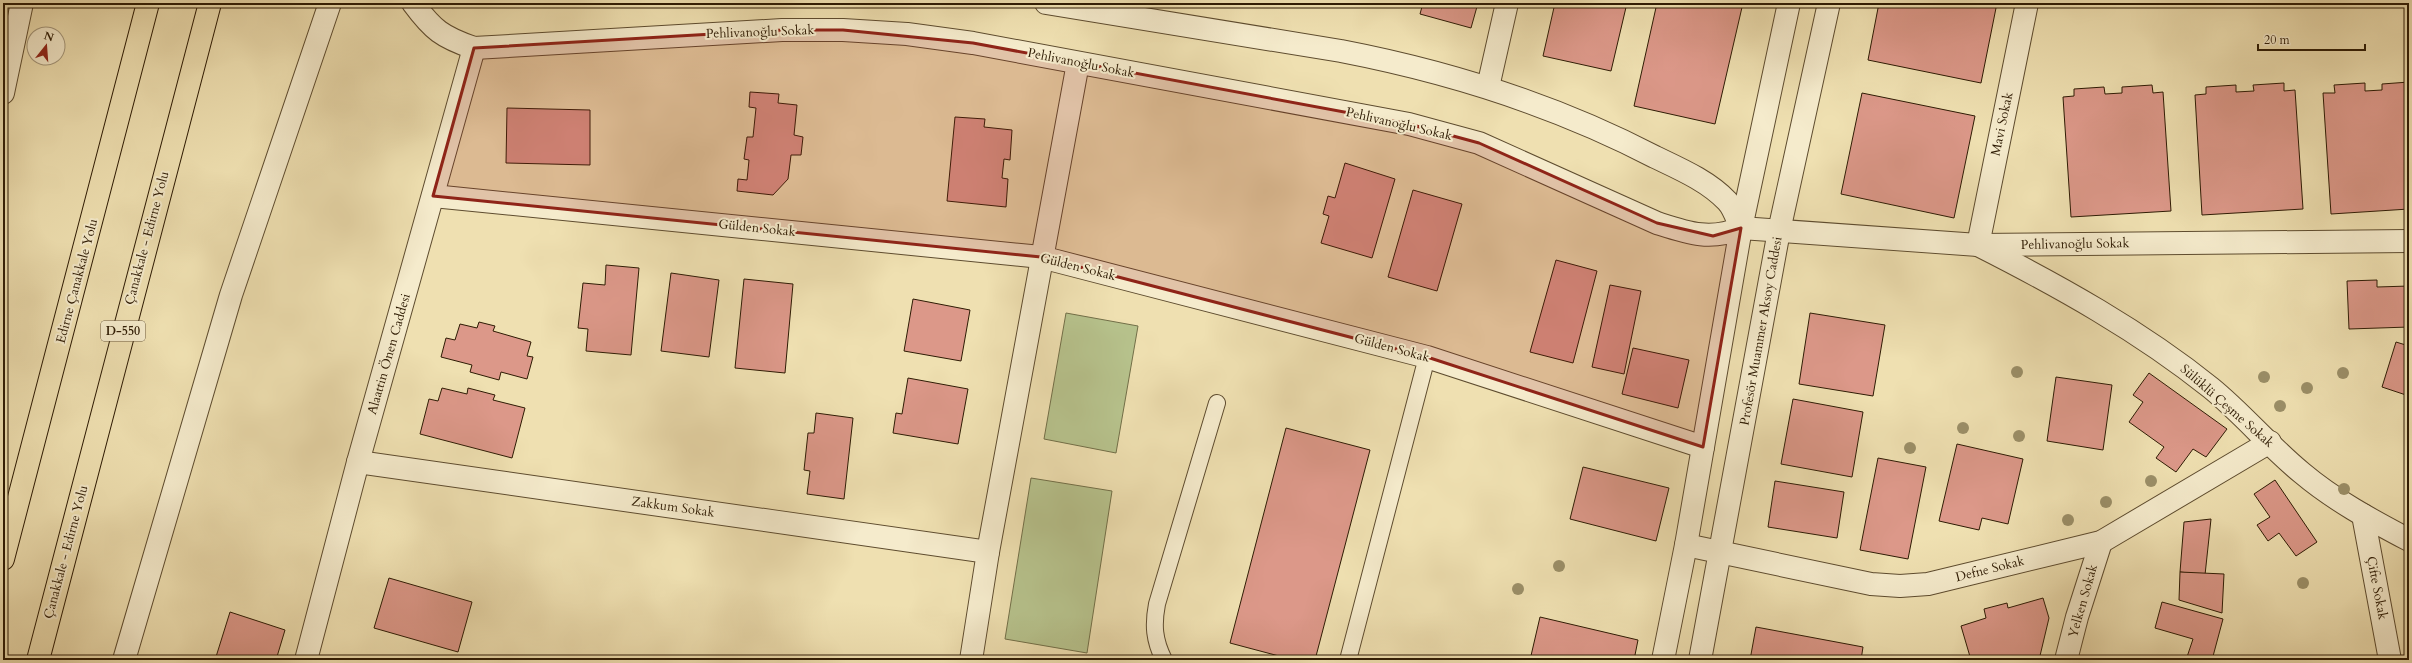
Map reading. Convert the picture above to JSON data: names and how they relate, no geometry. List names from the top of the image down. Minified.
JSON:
{"streets":{"highway":["Çanakkale - Edirne Yolu","Edirne Çanakkale Yolu","D-550"],"street":["Pehlivanoğlu Sokak","Mavi Sokak","Gülden Sokak","Profesör Muammer Aksoy Caddesi","Alaattin Önen Caddesi","Sülüklü Çeşme Sokak","Zakkum Sokak","Defne Sokak","Çifte Sokak","Yelken Sokak"]},"crossings":[["Pehlivanoğlu Sokak","Mavi Sokak"],["Pehlivanoğlu Sokak","Profesör Muammer Aksoy Caddesi"],["Pehlivanoğlu Sokak","Alaattin Önen Caddesi"],["Pehlivanoğlu Sokak","Sülüklü Çeşme Sokak"],["Mavi Sokak","Sülüklü Çeşme Sokak"],["Gülden Sokak","Alaattin Önen Caddesi"],["Profesör Muammer Aksoy Caddesi","Defne Sokak"],["Alaattin Önen Caddesi","Zakkum Sokak"],["Sülüklü Çeşme Sokak","Defne Sokak"],["Sülüklü Çeşme Sokak","Çifte Sokak"],["Defne Sokak","Yelken Sokak"]],"scale_bar":"20 m","north":"top"}
